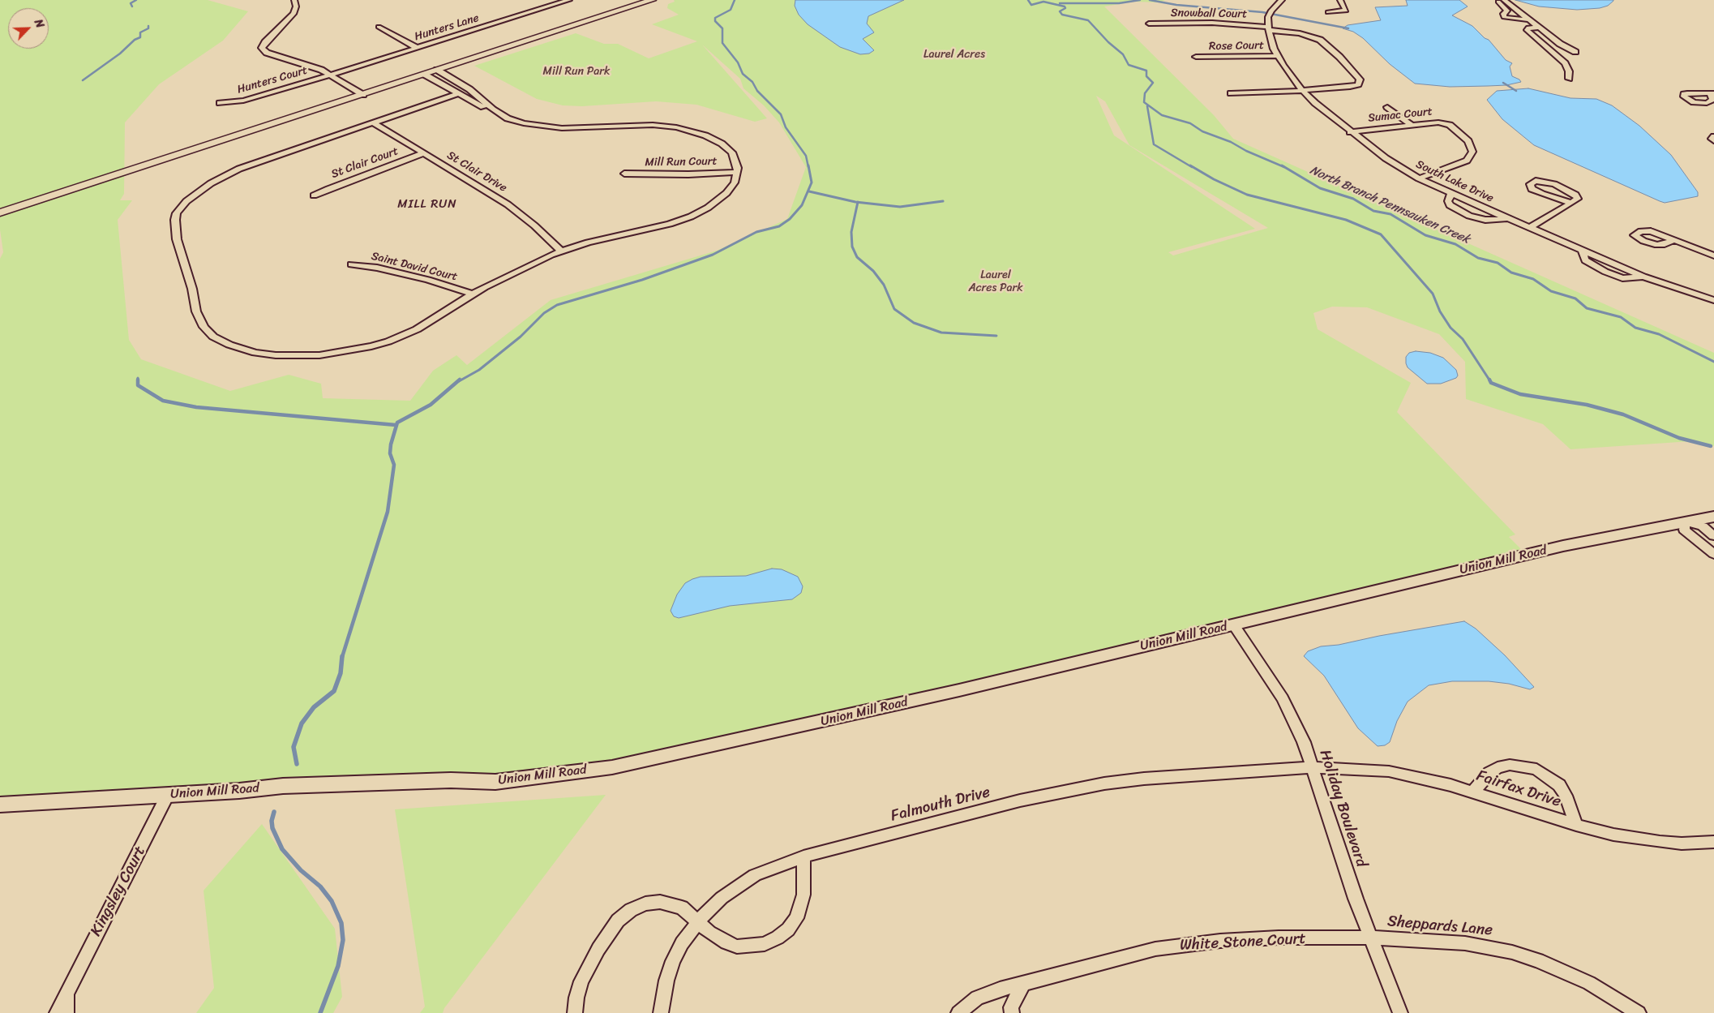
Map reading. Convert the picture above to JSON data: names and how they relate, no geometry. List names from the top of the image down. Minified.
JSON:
{"streets":{"street":["Snowball Court","Hunters Lane","Rose Court","Hunters Court","Sumac Court","Mill Run Court","St Clair Court","St Clair Drive","South Lake Drive","Saint David Court","Union Mill Road","Fairfax Drive","Falmouth Drive","Holiday Boulevard","Kingsley Court","Sheppards Lane","White Stone Court"]},"crossings":[["Snowball Court","South Lake Drive"],["Hunters Lane","Hunters Court"],["Rose Court","South Lake Drive"],["Sumac Court","South Lake Drive"],["St Clair Court","St Clair Drive"],["Union Mill Road","Holiday Boulevard"],["Union Mill Road","Kingsley Court"],["Fairfax Drive","Falmouth Drive"],["Fairfax Drive","Holiday Boulevard"],["Falmouth Drive","Holiday Boulevard"],["Holiday Boulevard","Sheppards Lane"],["Holiday Boulevard","White Stone Court"],["Sheppards Lane","White Stone Court"]],"districts":["MILL RUN"],"water":["North Branch Pennsauken Creek"],"parks":["Laurel Acres","Mill Run Park","Laurel Acres Park"],"north":"top right"}
